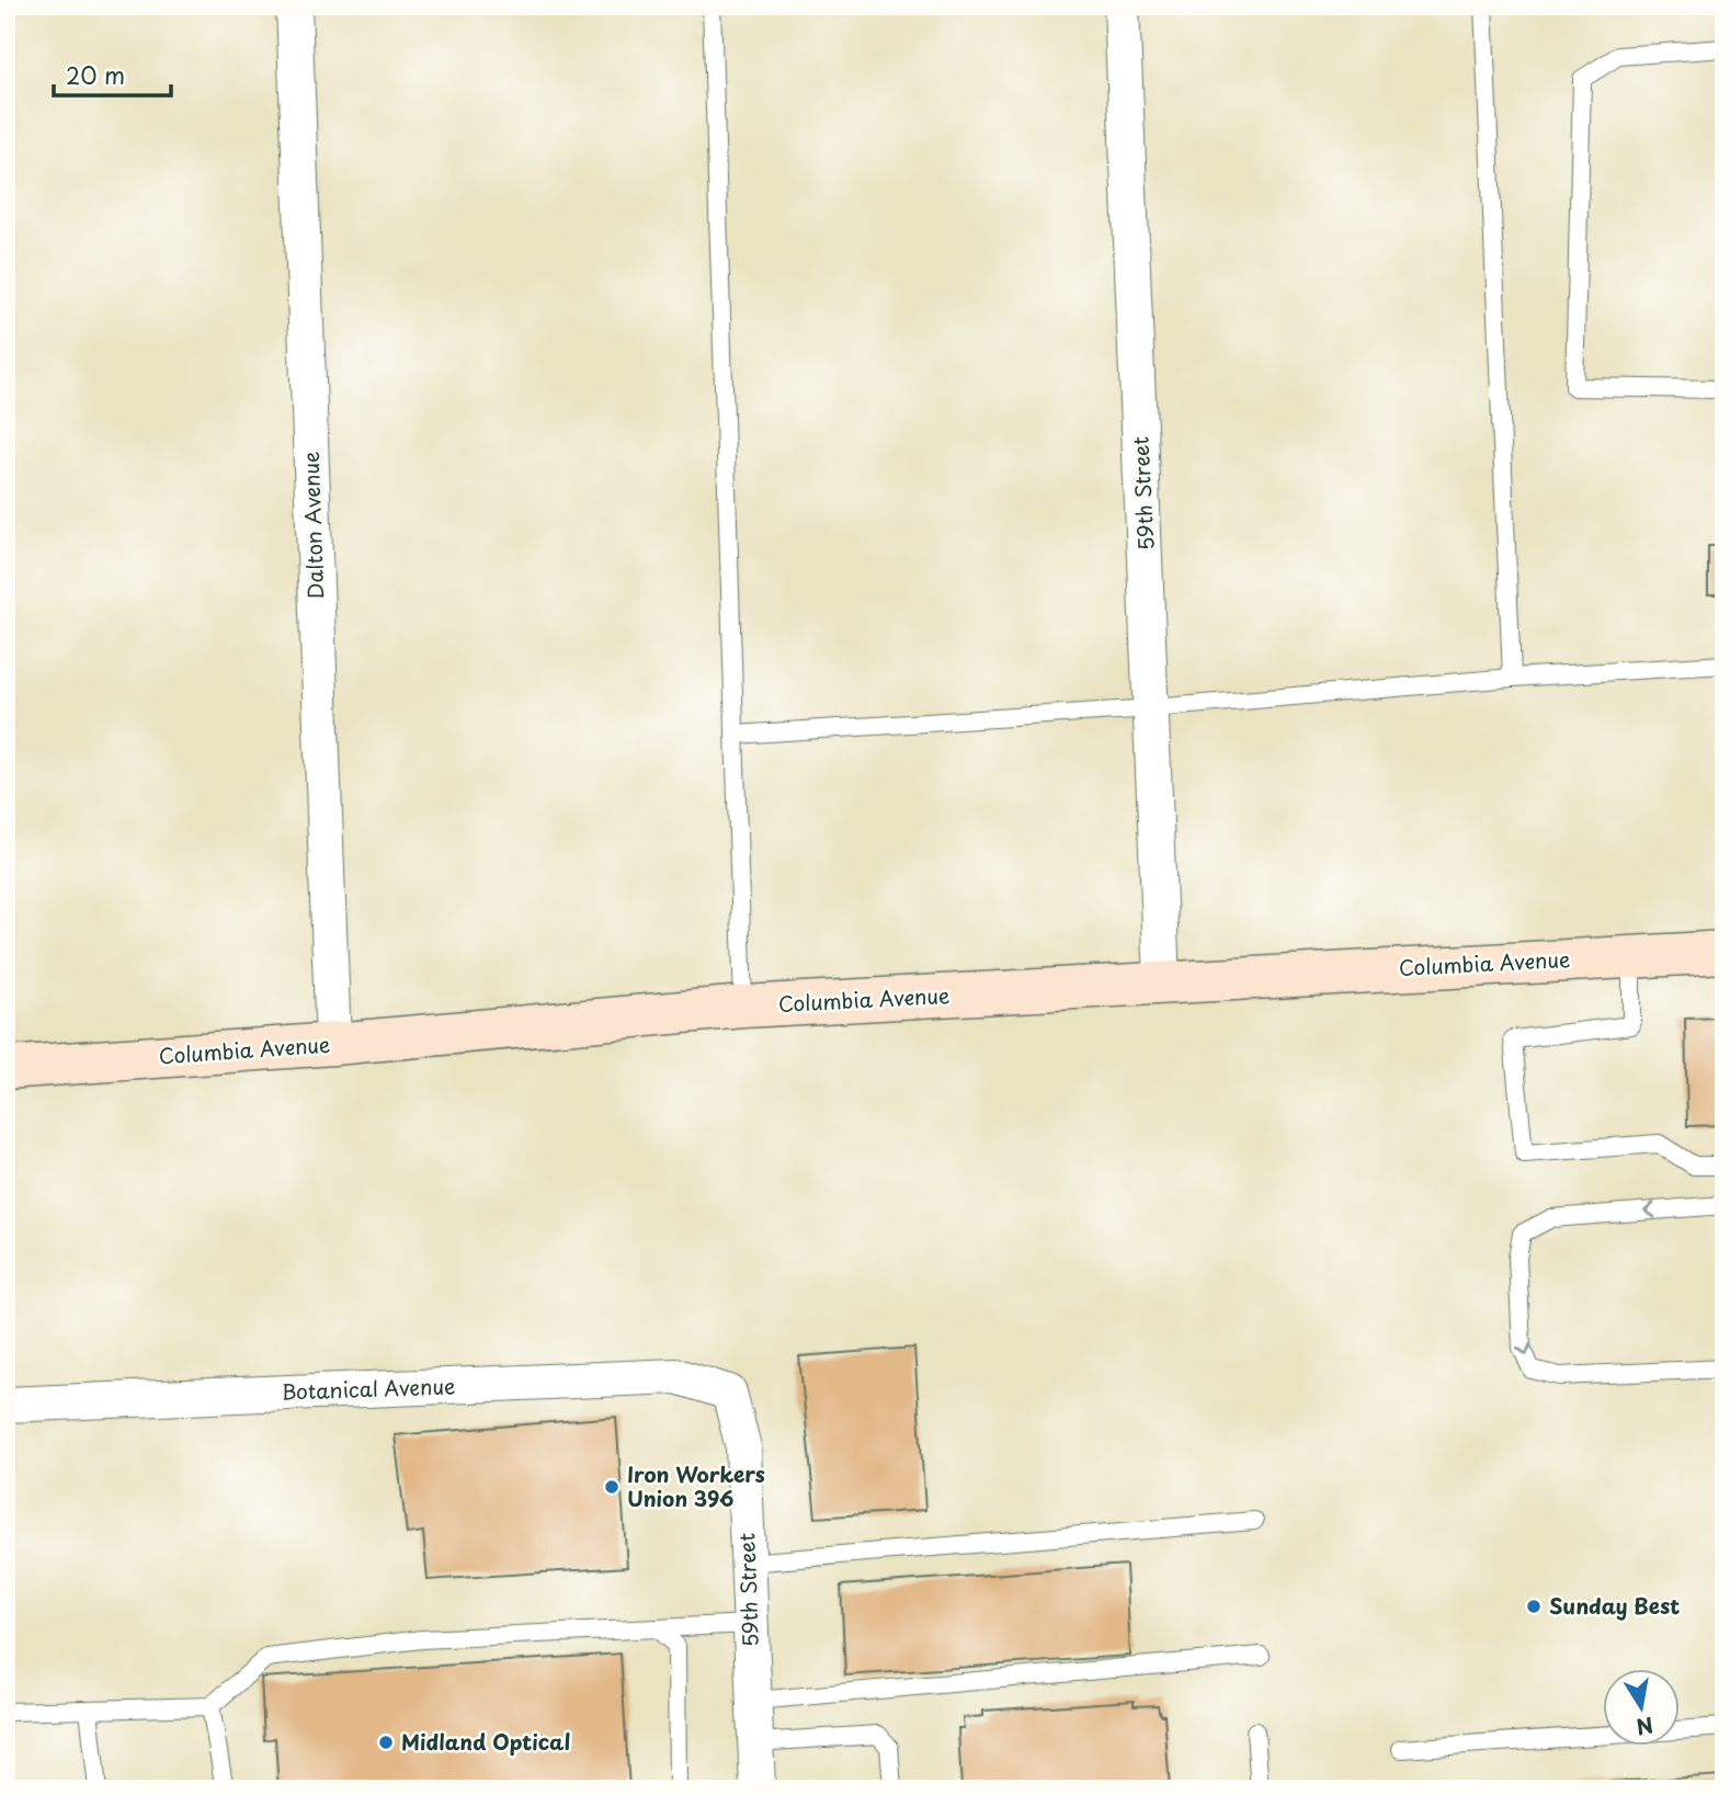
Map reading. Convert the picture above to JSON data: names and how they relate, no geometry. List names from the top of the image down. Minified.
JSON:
{"streets":{"street":["59th Street","Dalton Avenue","Columbia Avenue","Botanical Avenue"]},"crossings":[["59th Street","Columbia Avenue"],["59th Street","Botanical Avenue"],["Dalton Avenue","Columbia Avenue"]],"places":["Iron Workers Union 396","Sunday Best","Midland Optical"],"scale_bar":"20 m","north":"bottom"}
